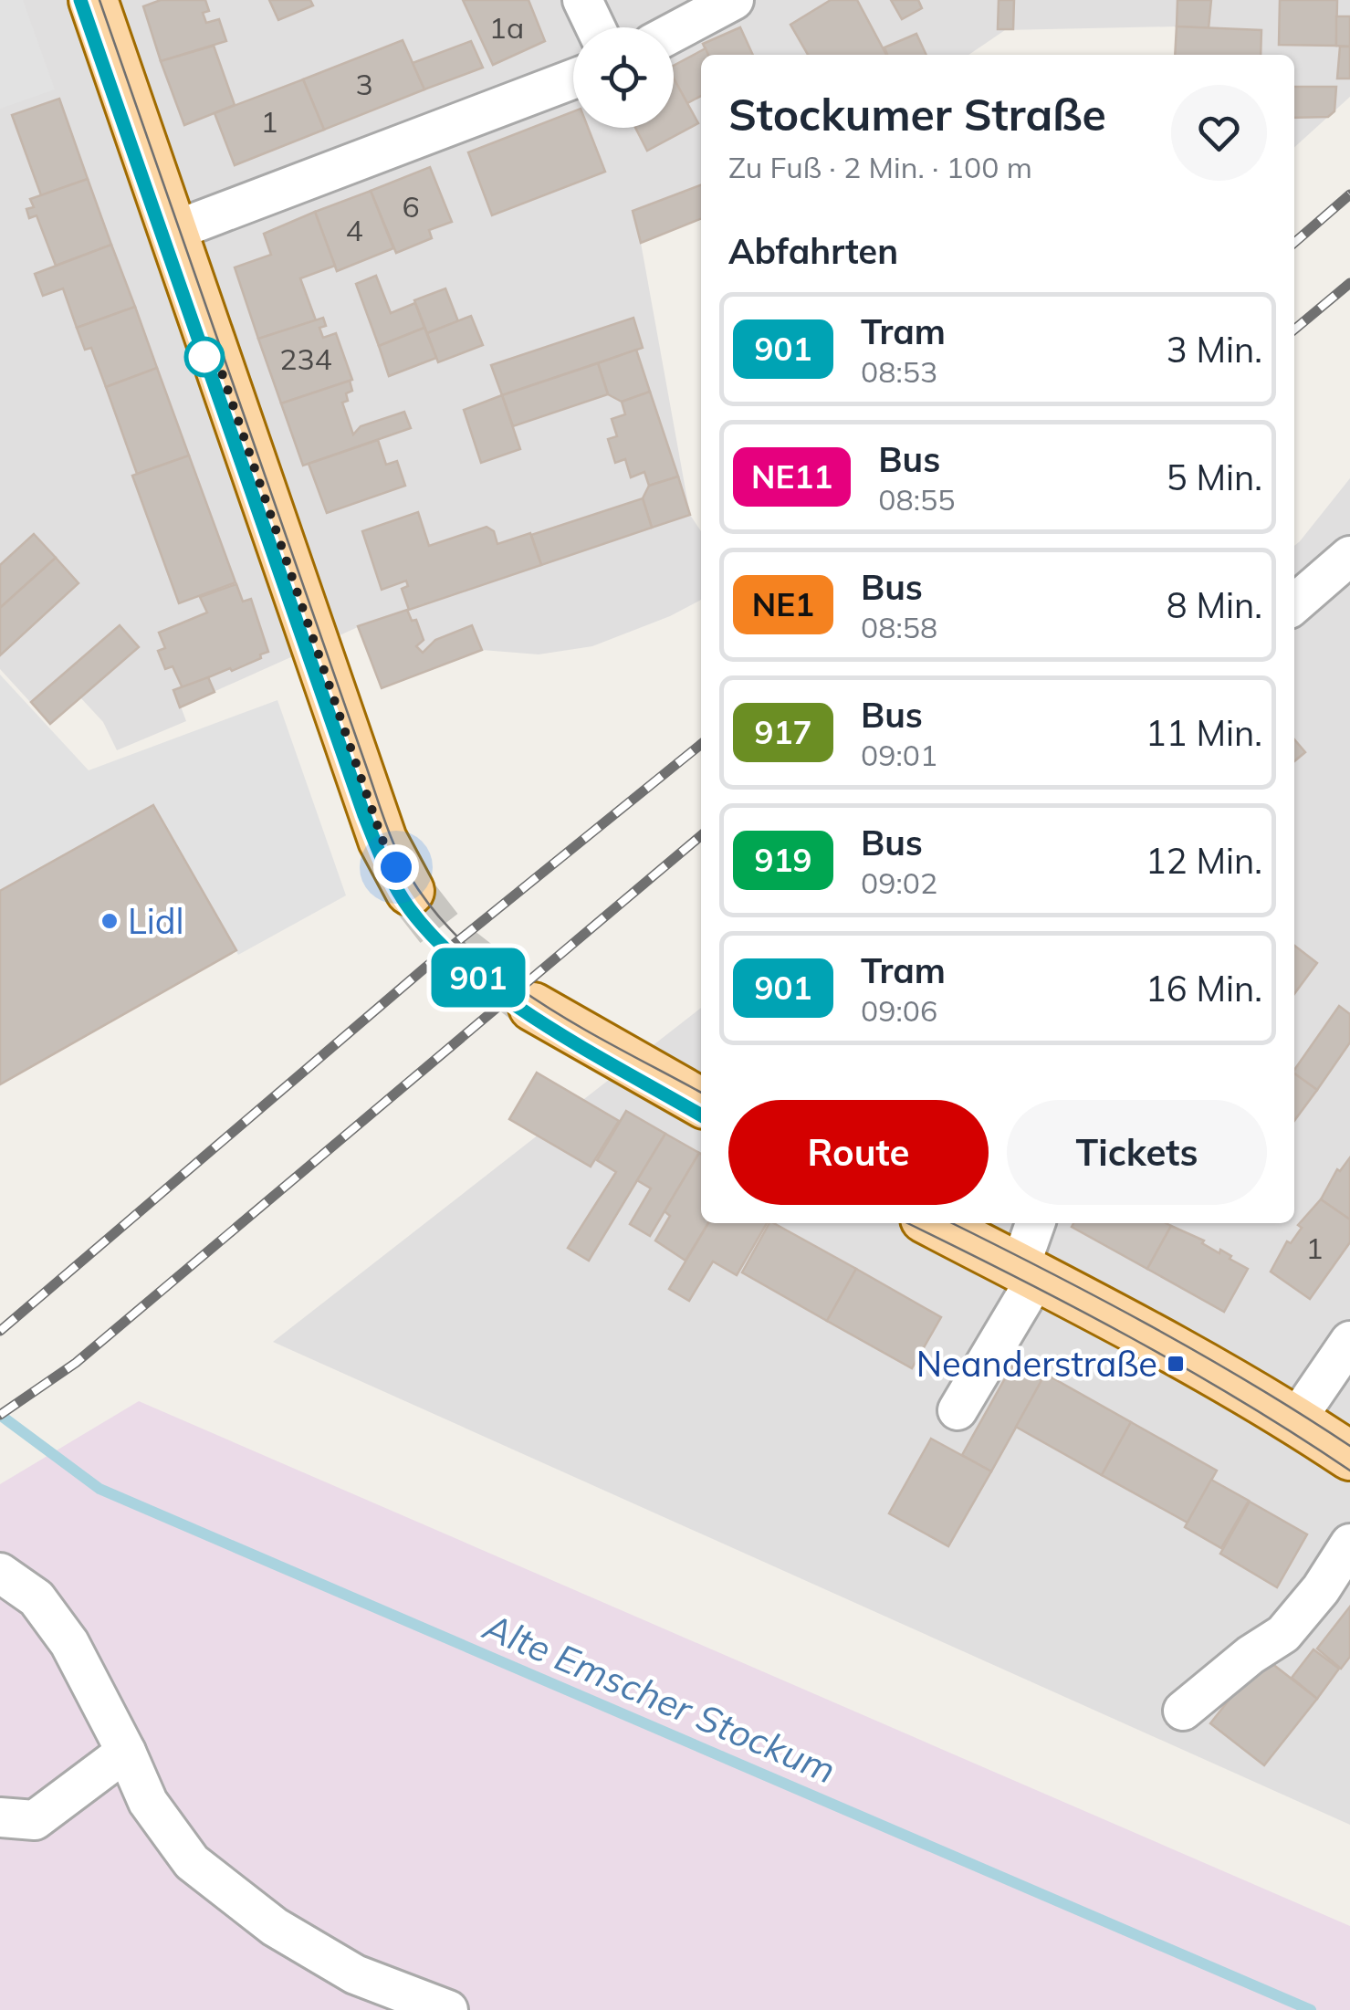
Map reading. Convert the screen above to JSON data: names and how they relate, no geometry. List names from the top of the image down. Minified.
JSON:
{"water":["Alte Emscher Stockum"],"places":{"other":["Lidl"],"transit":["Neanderstraße"]},"lines":["tram line 901"],"house_numbers":["1a","3","1","6","4","234","1"],"page":{"on_map":"901","heading":[["Stockumer Straße","Zu Fuß · 2 Min. · 100 m"],"Abfahrten"],"list":[{"mark":"901","name":"Tram","note":"08:53","value":"3 Min."},{"mark":"NE11","name":"Bus","note":"08:55","value":"5 Min."},{"mark":"NE1","name":"Bus","note":"08:58","value":"8 Min."},{"mark":"917","name":"Bus","note":"09:01","value":"11 Min."},{"mark":"919","name":"Bus","note":"09:02","value":"12 Min."},{"mark":"901","name":"Tram","note":"09:06","value":"16 Min."}],"buttons":["Route","Tickets"]}}
